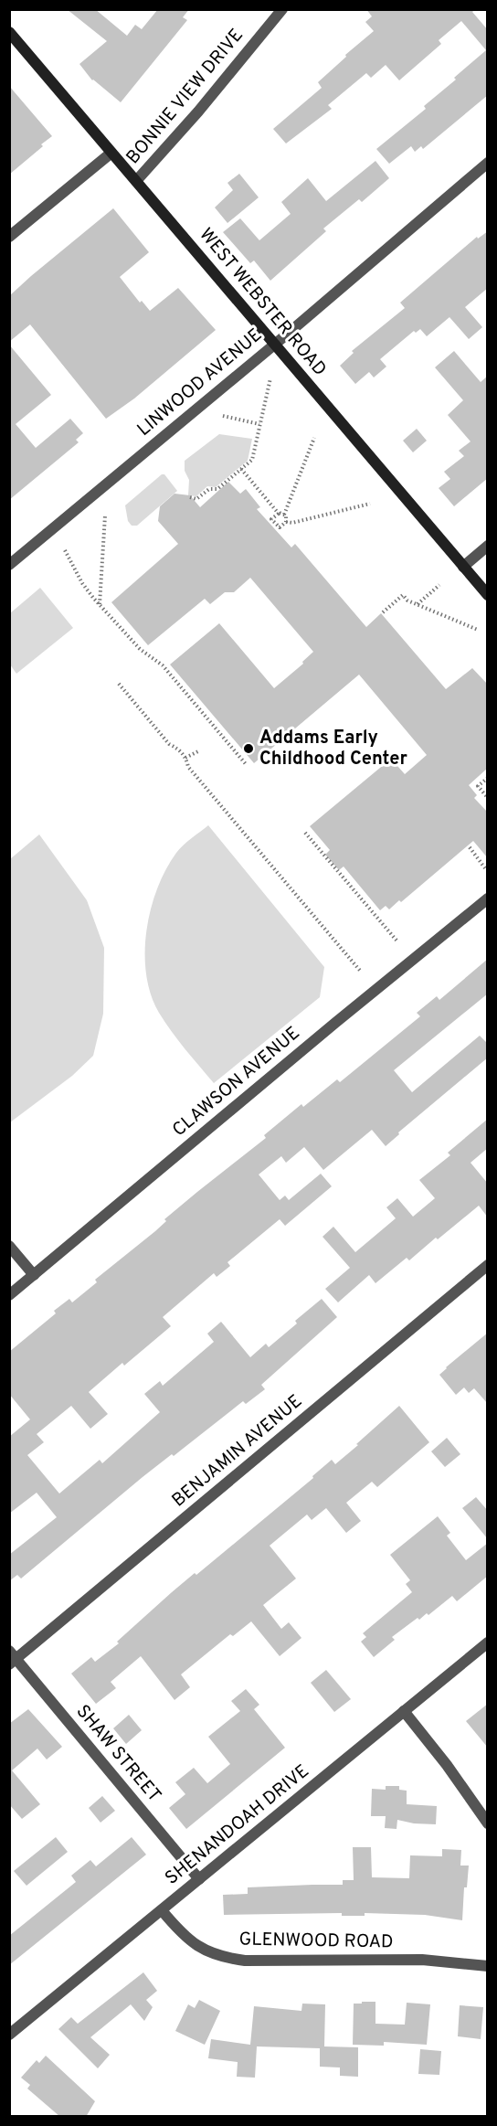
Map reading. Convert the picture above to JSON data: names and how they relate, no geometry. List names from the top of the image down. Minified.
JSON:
{"streets":{"street":["BONNIE VIEW DRIVE","WEST WEBSTER ROAD","LINWOOD AVENUE","CLAWSON AVENUE","BENJAMIN AVENUE","SHAW STREET","SHENANDOAH DRIVE","GLENWOOD ROAD"]},"crossings":[["BONNIE VIEW DRIVE","WEST WEBSTER ROAD"],["WEST WEBSTER ROAD","LINWOOD AVENUE"],["BENJAMIN AVENUE","SHAW STREET"],["SHAW STREET","SHENANDOAH DRIVE"],["SHENANDOAH DRIVE","GLENWOOD ROAD"]],"places":["Addams Early Childhood Center"]}
